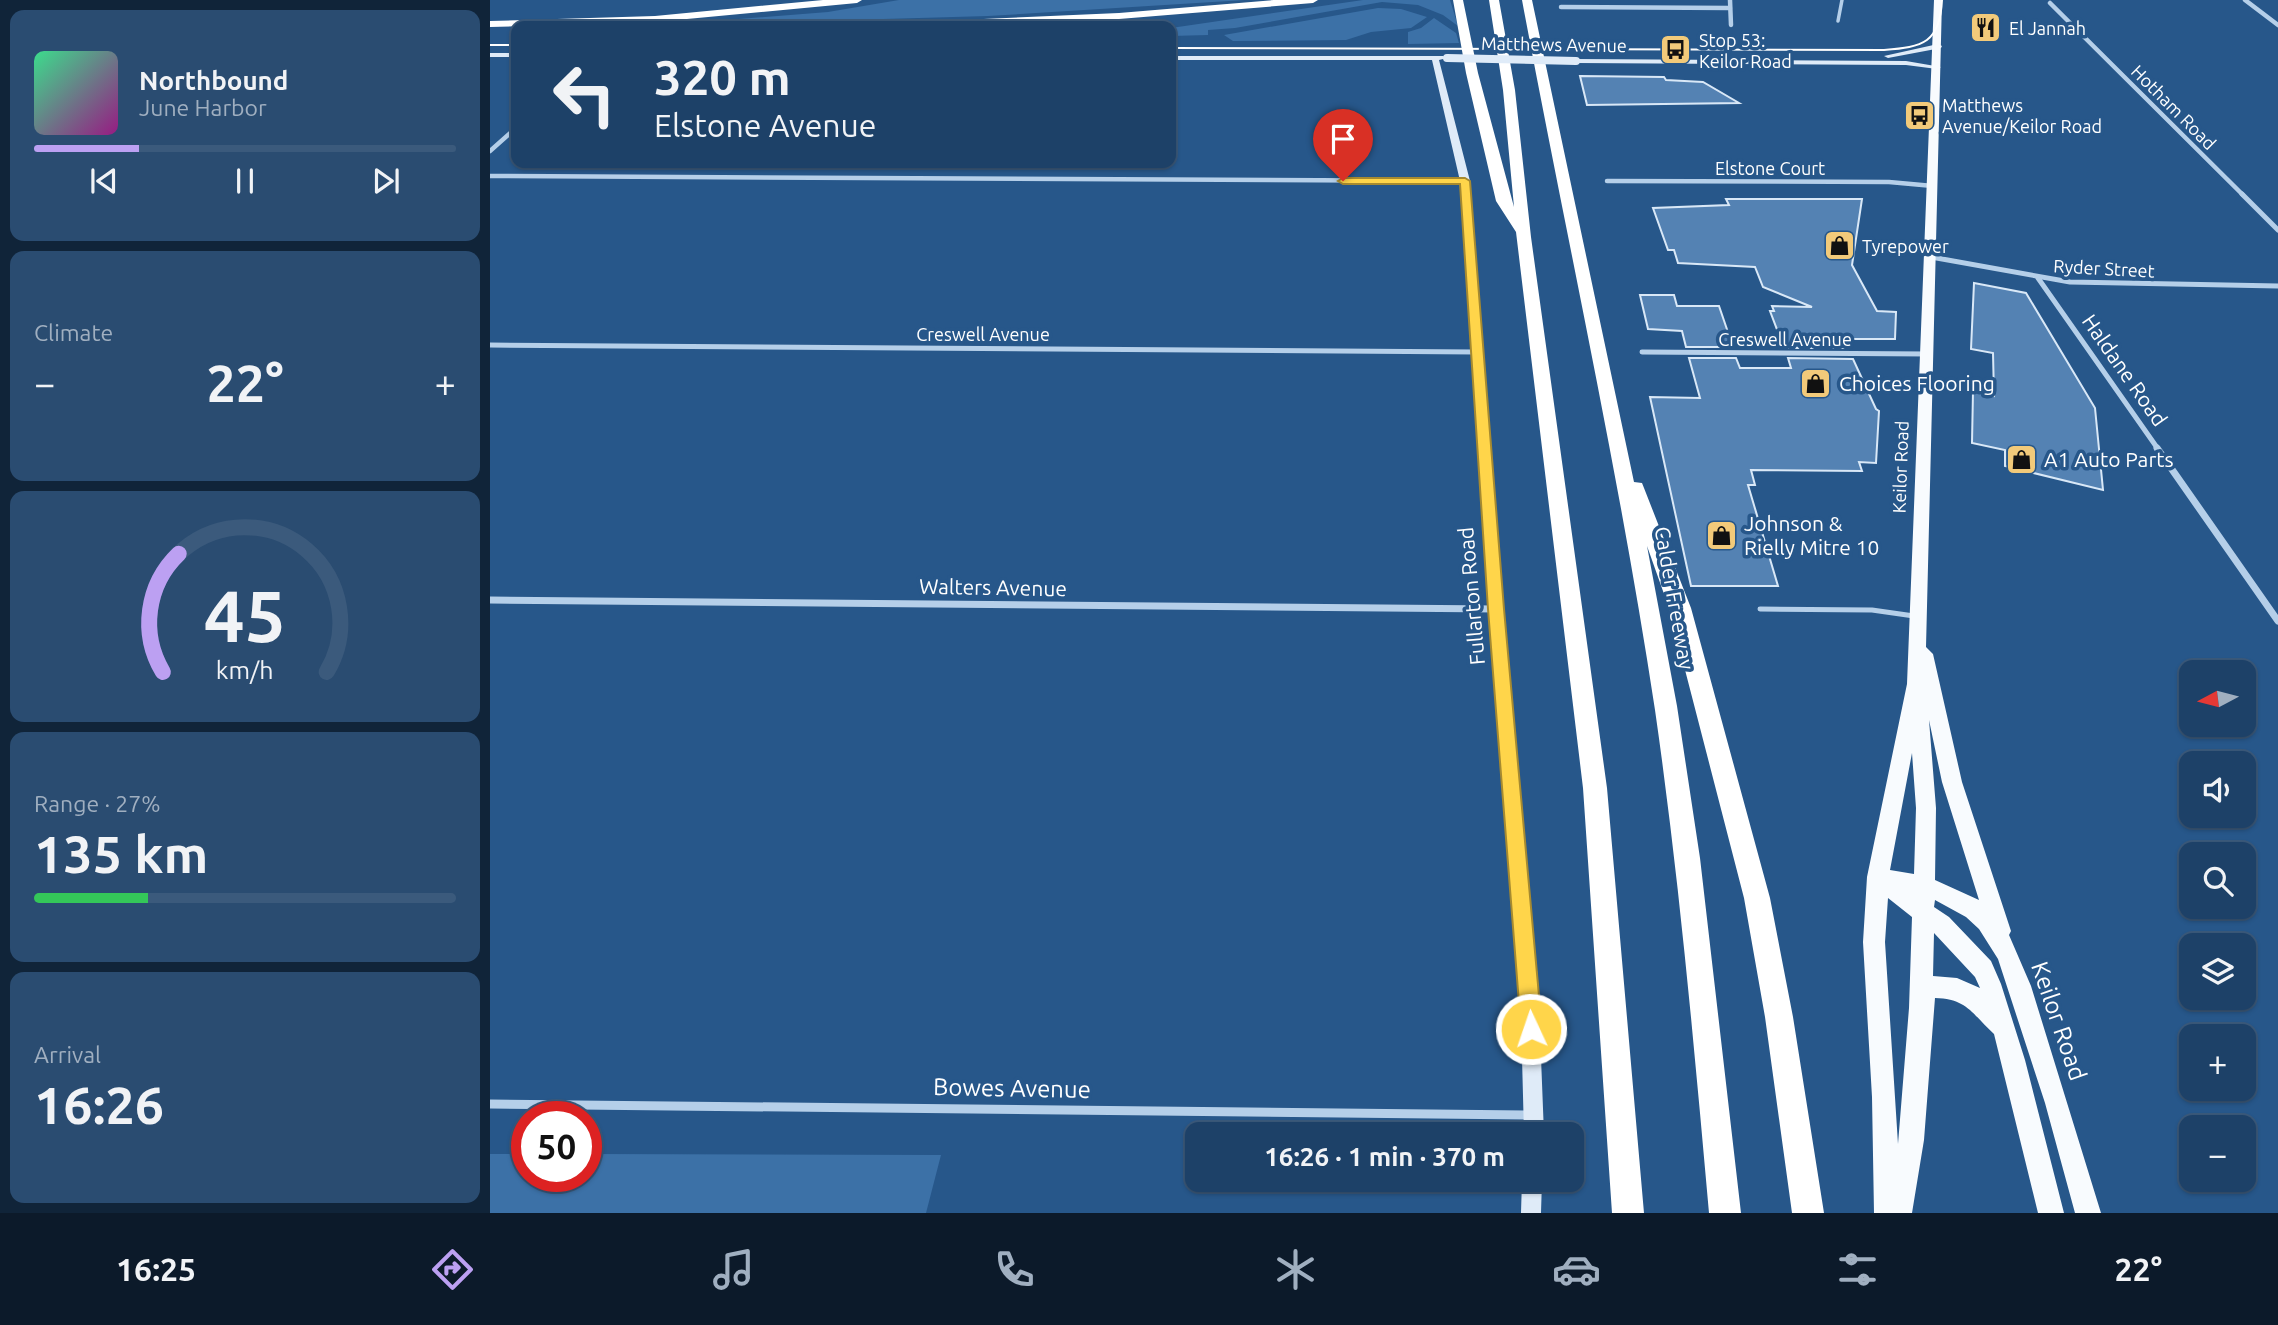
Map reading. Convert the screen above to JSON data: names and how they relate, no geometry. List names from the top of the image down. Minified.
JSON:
{"streets":{"highway":["Calder Freeway"],"main road":["Matthews Avenue","Keilor Road","Fullarton Road"],"street":["Hotham Road","Elstone Court","Ryder Street","Creswell Avenue","Haldane Road","Walters Avenue","Bowes Avenue"]},"crossings":[["Matthews Avenue","Keilor Road"],["Matthews Avenue","Fullarton Road"],["Elstone Court","Keilor Road"],["Ryder Street","Haldane Road"],["Ryder Street","Keilor Road"],["Creswell Avenue","Keilor Road"],["Creswell Avenue","Fullarton Road"],["Walters Avenue","Fullarton Road"]],"places":{"restaurant":["El Jannah"],"bus stop":["Stop 53: Keilor Road","Matthews Avenue/Keilor Road"],"shop":["Tyrepower","Choices Flooring","A1 Auto Parts","Johnson & Rielly Mitre 10"]},"north":"left","page":{"turn":["320 m","Elstone Avenue"],"song":["Northbound","June Harbor"],"tile":["Climate",["Range · 27%","135 km"],["Arrival","16:26"]],"heat":["−","22°","+"],"map_buttons":["+","−"],"limit":"50","trip":"16:26 · 1 min · 370 m","tabs":["16:25","22°"],"gauge":["45","km/h"]}}
